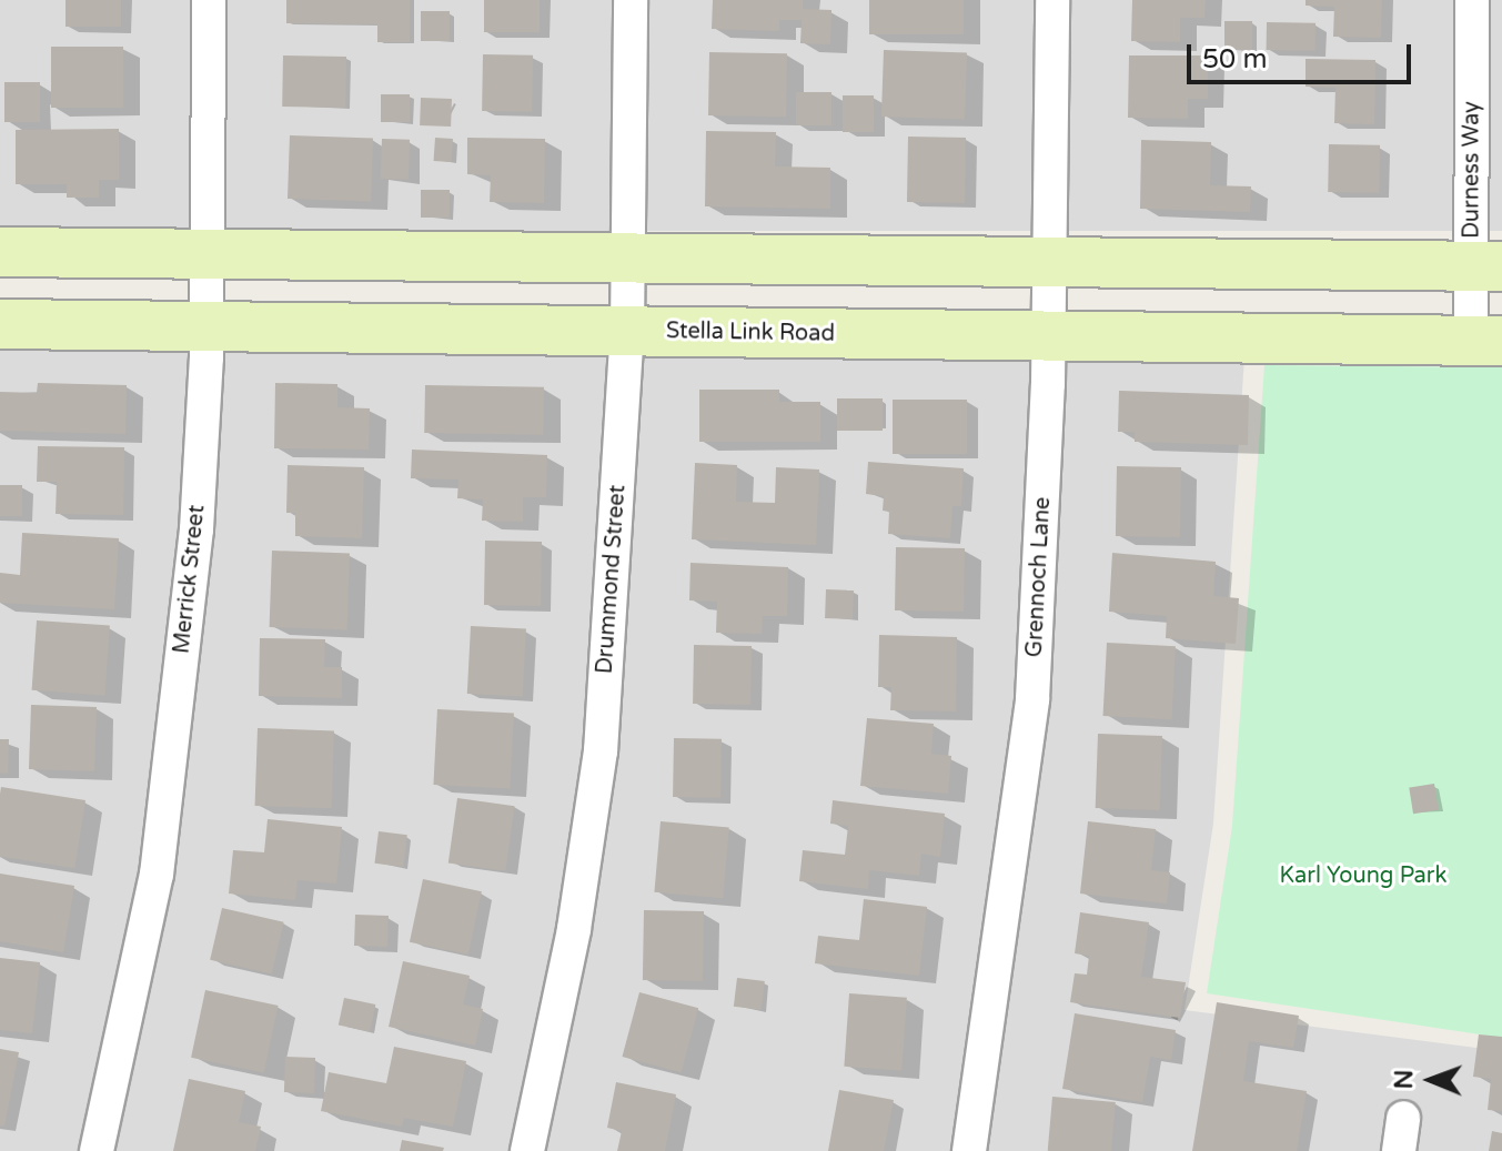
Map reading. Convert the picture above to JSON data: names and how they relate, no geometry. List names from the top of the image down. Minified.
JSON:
{"streets":{"main road":["Stella Link Road"],"street":["Durness Way","Grennoch Lane","Merrick Street","Drummond Street"]},"crossings":[["Durness Way","Stella Link Road"],["Stella Link Road","Grennoch Lane"],["Stella Link Road","Merrick Street"],["Stella Link Road","Drummond Street"]],"parks":["Karl Young Park"],"scale_bar":"50 m","north":"left"}
